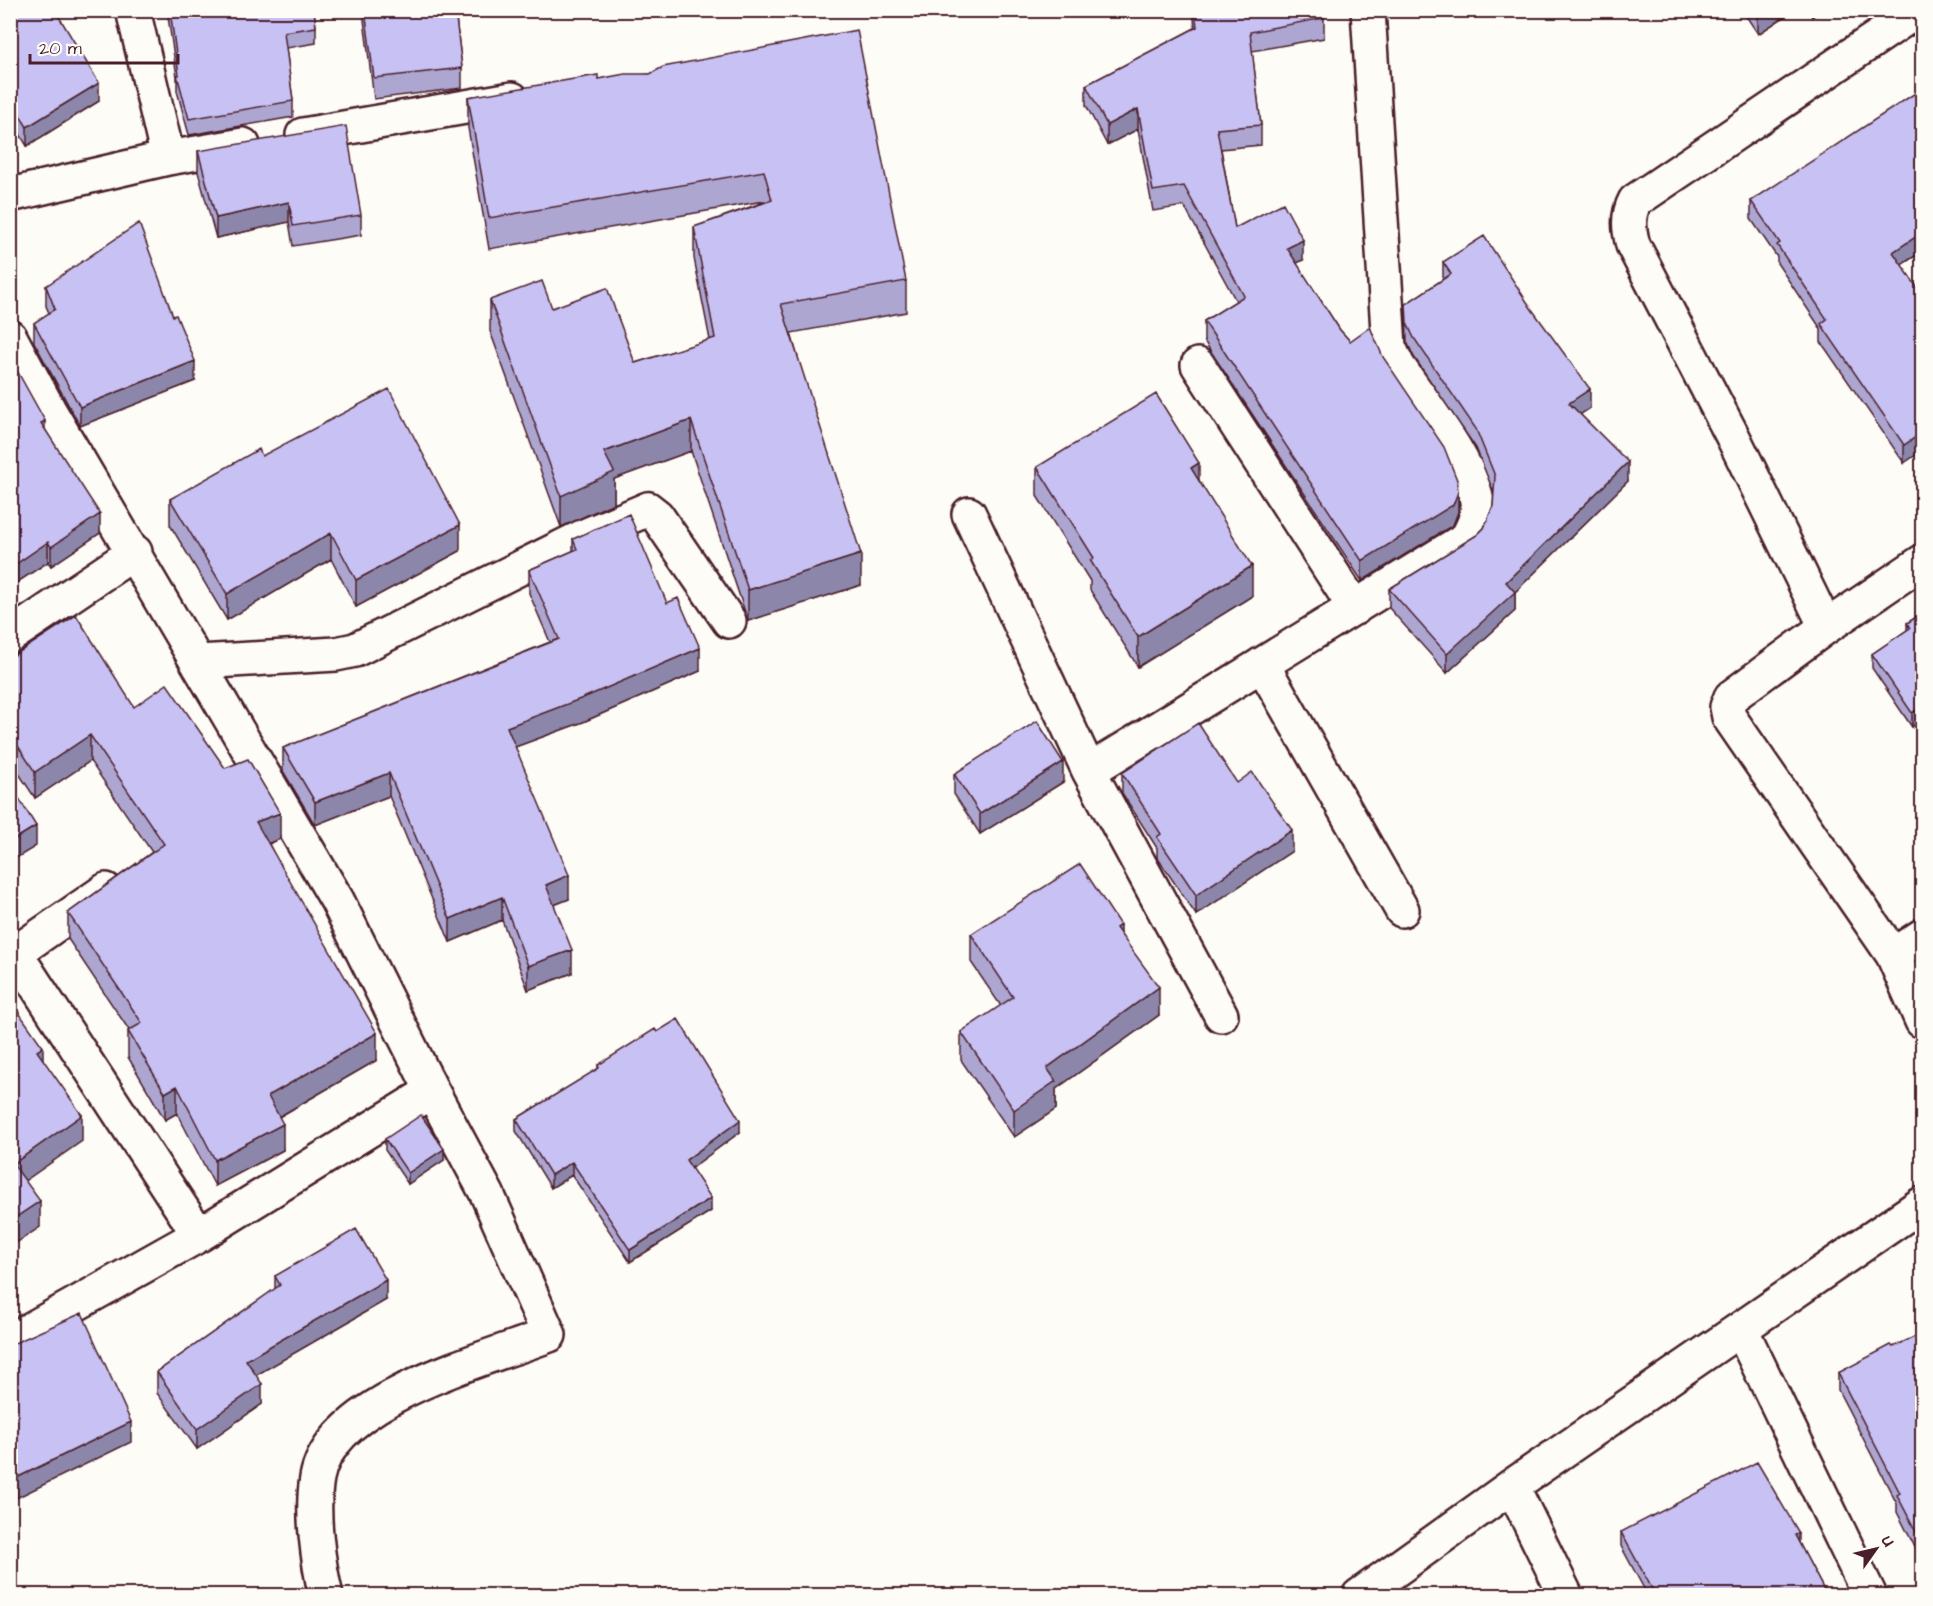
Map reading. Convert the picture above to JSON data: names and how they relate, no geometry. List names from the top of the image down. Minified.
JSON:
{"scale_bar":"20 m","north":"top right"}
